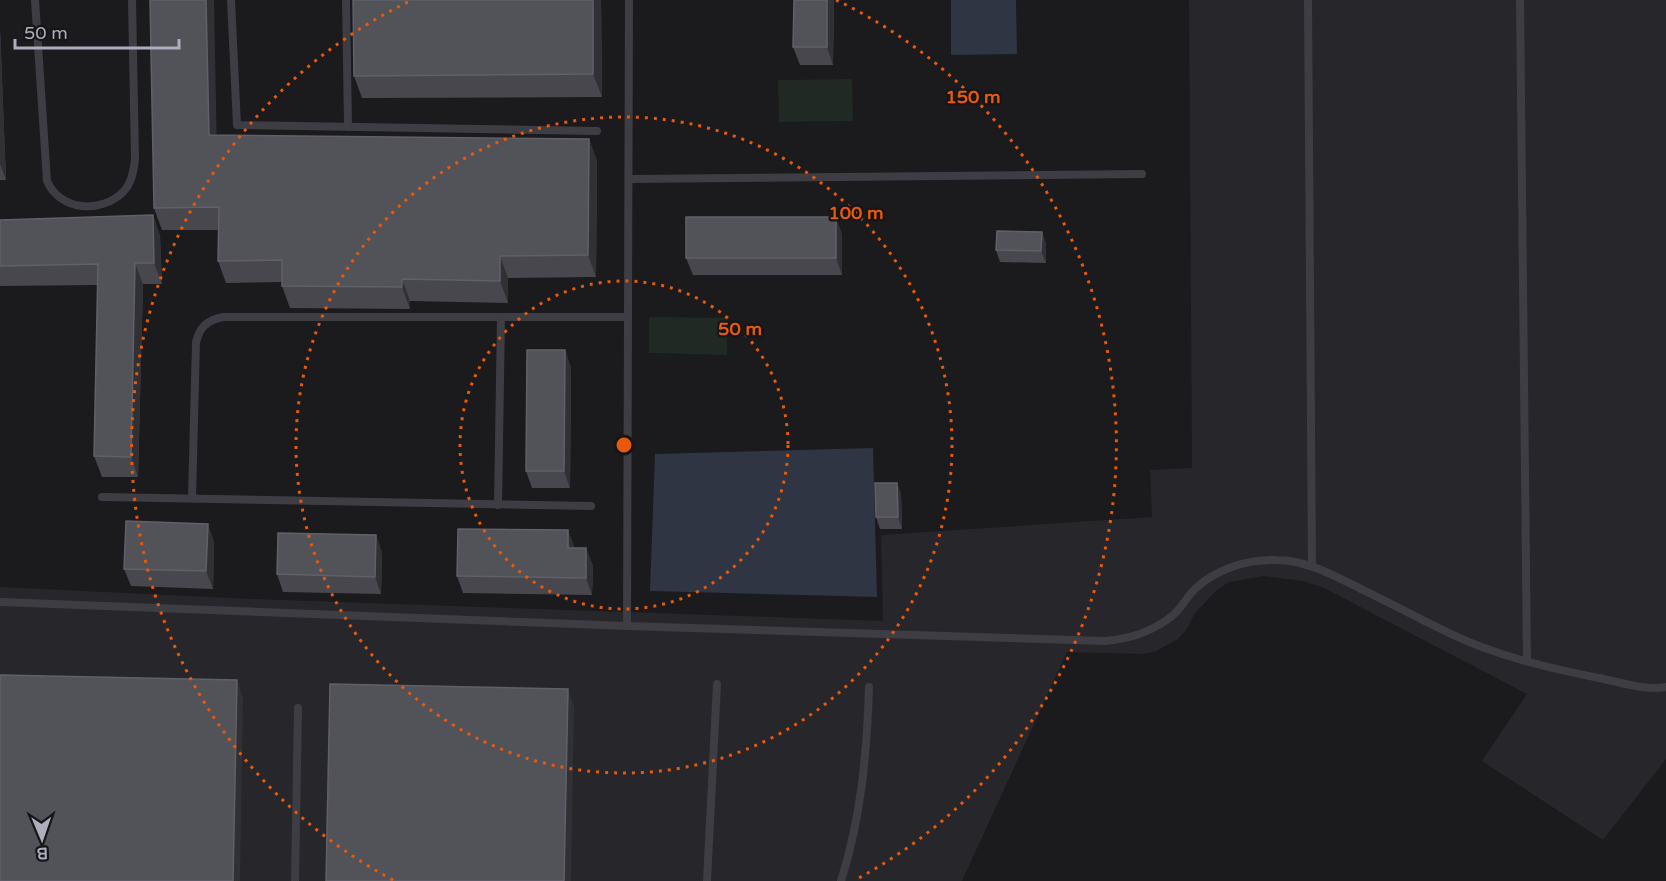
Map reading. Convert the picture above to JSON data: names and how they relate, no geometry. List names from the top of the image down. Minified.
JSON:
{"scale_bar":"50 m","north":"bottom","rings":["150 m","100 m","50 m"]}
